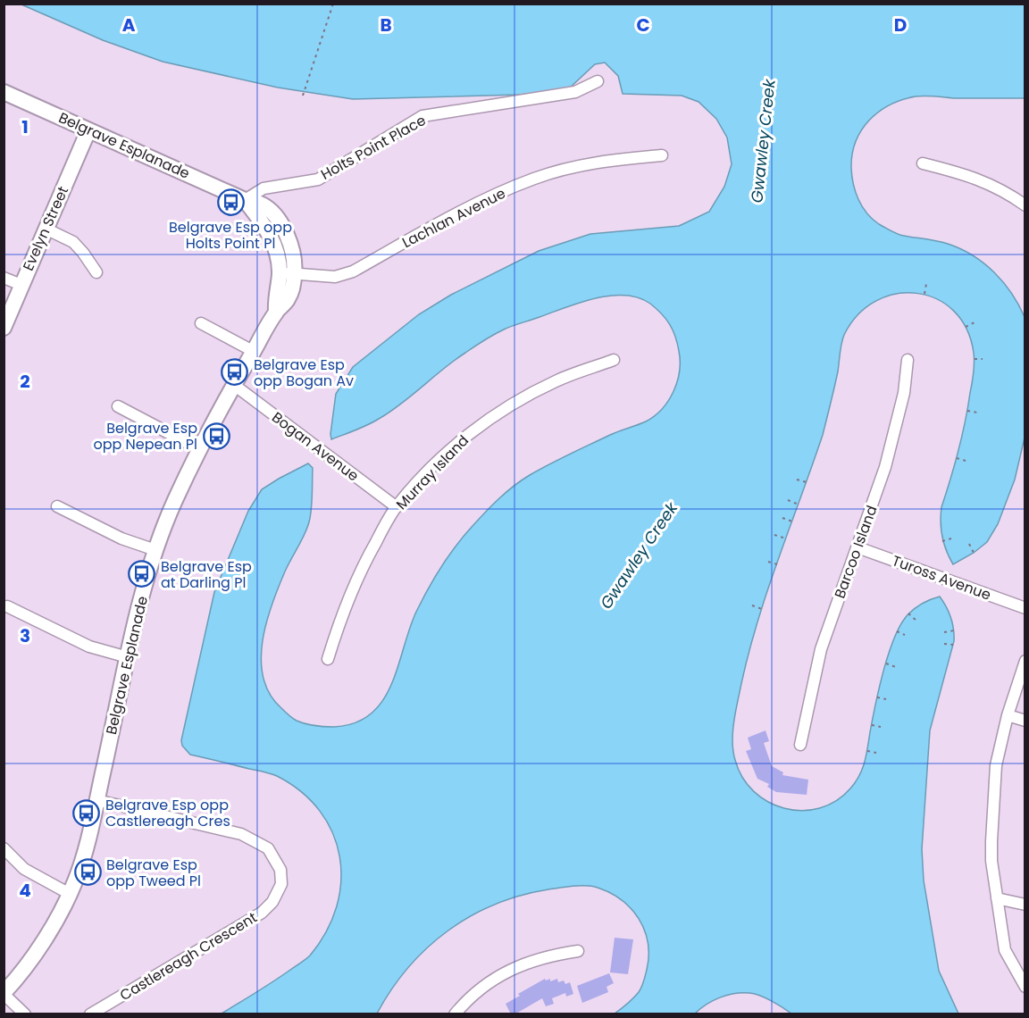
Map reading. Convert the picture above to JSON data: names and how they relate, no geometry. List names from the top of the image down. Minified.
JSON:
{"streets":{"street":["Belgrave Esplanade","Holts Point Place","Lachlan Avenue","Evelyn Street","Bogan Avenue","Murray Island","Barcoo Island","Tuross Avenue","Castlereagh Crescent"]},"crossings":[["Belgrave Esplanade","Holts Point Place"],["Belgrave Esplanade","Lachlan Avenue"],["Belgrave Esplanade","Evelyn Street"],["Belgrave Esplanade","Bogan Avenue"],["Belgrave Esplanade","Castlereagh Crescent"],["Bogan Avenue","Murray Island"],["Barcoo Island","Tuross Avenue"]],"water":["Gwawley Creek"],"places":{"bus stop":["Belgrave Esp opp Holts Point Pl","Belgrave Esp opp Bogan Av","Belgrave Esp opp Nepean Pl","Belgrave Esp at Darling Pl","Belgrave Esp opp Castlereagh Cres","Belgrave Esp opp Tweed Pl"]},"grid":{"columns":["A","B","C","D"],"rows":["1","2","3","4"]}}
